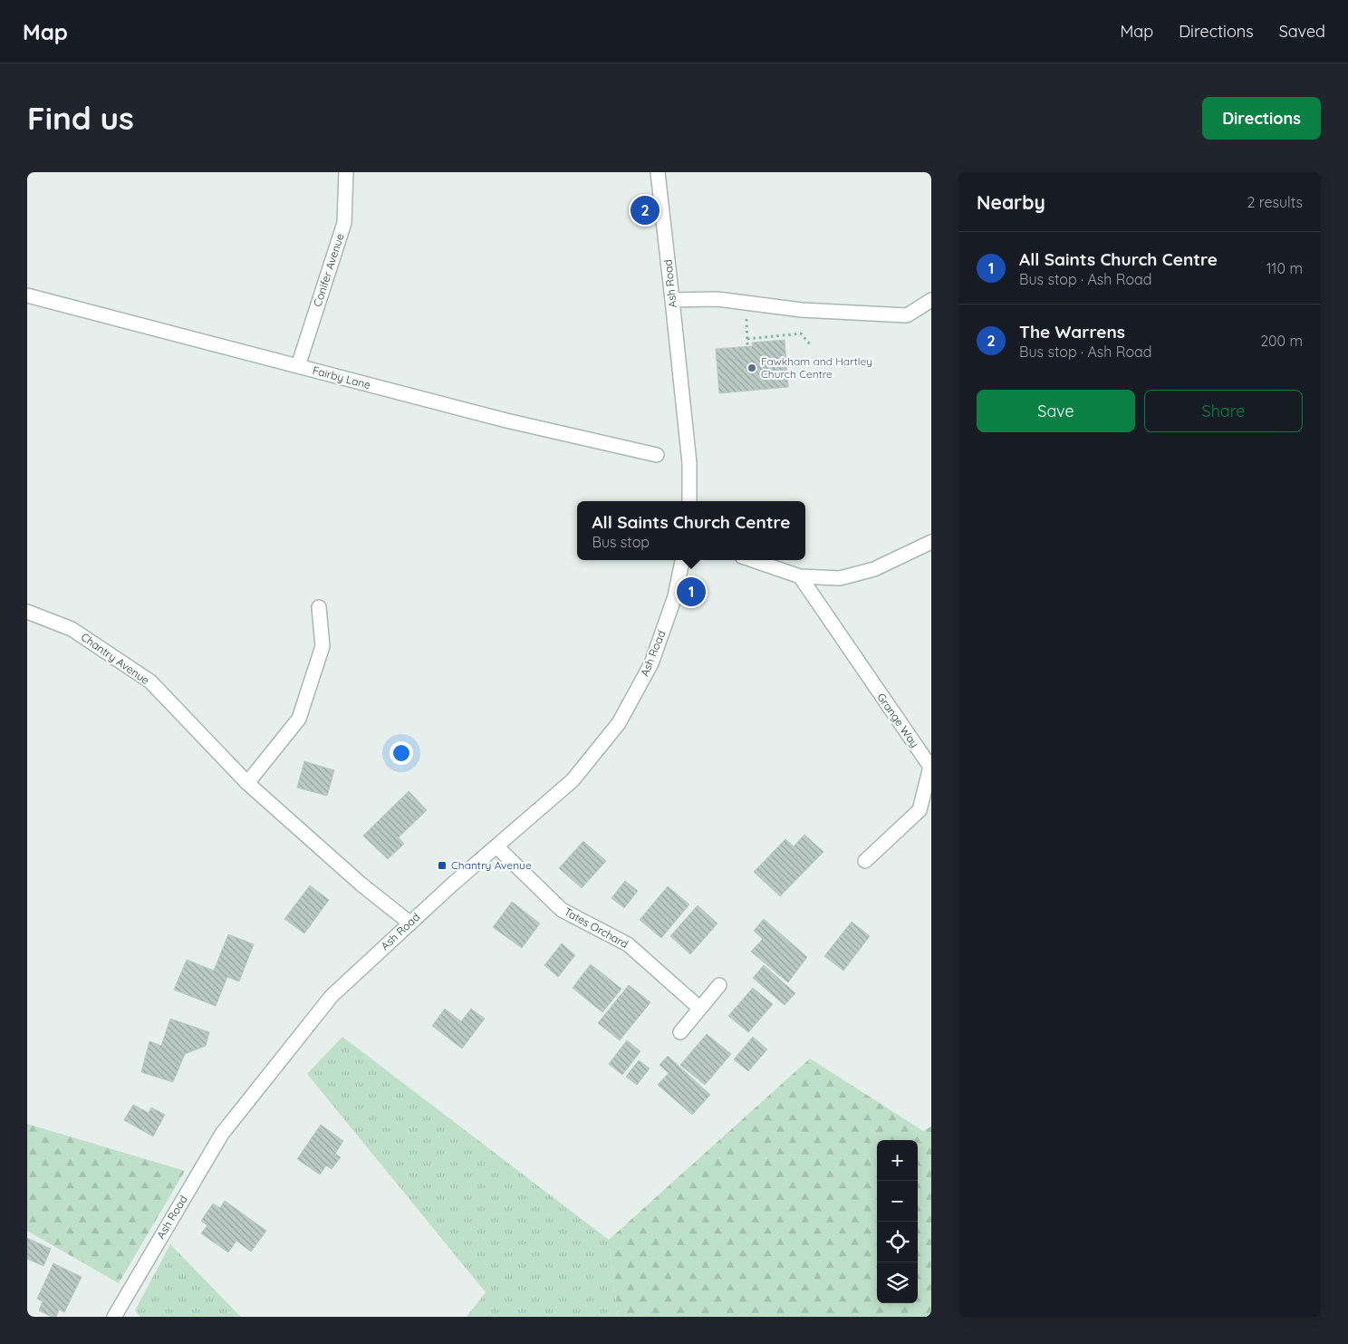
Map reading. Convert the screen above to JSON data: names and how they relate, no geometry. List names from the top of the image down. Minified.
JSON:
{"streets":{"street":["Conifer Avenue","Ash Road","Fairby Lane","Chantry Avenue","Grange Way","Tates Orchard"]},"crossings":[["Conifer Avenue","Fairby Lane"],["Ash Road","Chantry Avenue"],["Ash Road","Tates Orchard"]],"places":{"other":["Fawkham and Hartley Church Centre"],"transit":["Chantry Avenue"]},"page":{"header":"Map","nav":["Map","Directions","Saved"],"buttons":["Directions",["Save","Share"]],"title":"Find us","heading":["Nearby","2 results"],"pins":["2","1"],"list":[{"mark":"1","name":"All Saints Church Centre","note":"Bus stop · Ash Road","value":"110 m"},{"mark":"2","name":"The Warrens","note":"Bus stop · Ash Road","value":"200 m"}],"popup":["All Saints Church Centre","Bus stop"],"map_buttons":["+","−"]}}
